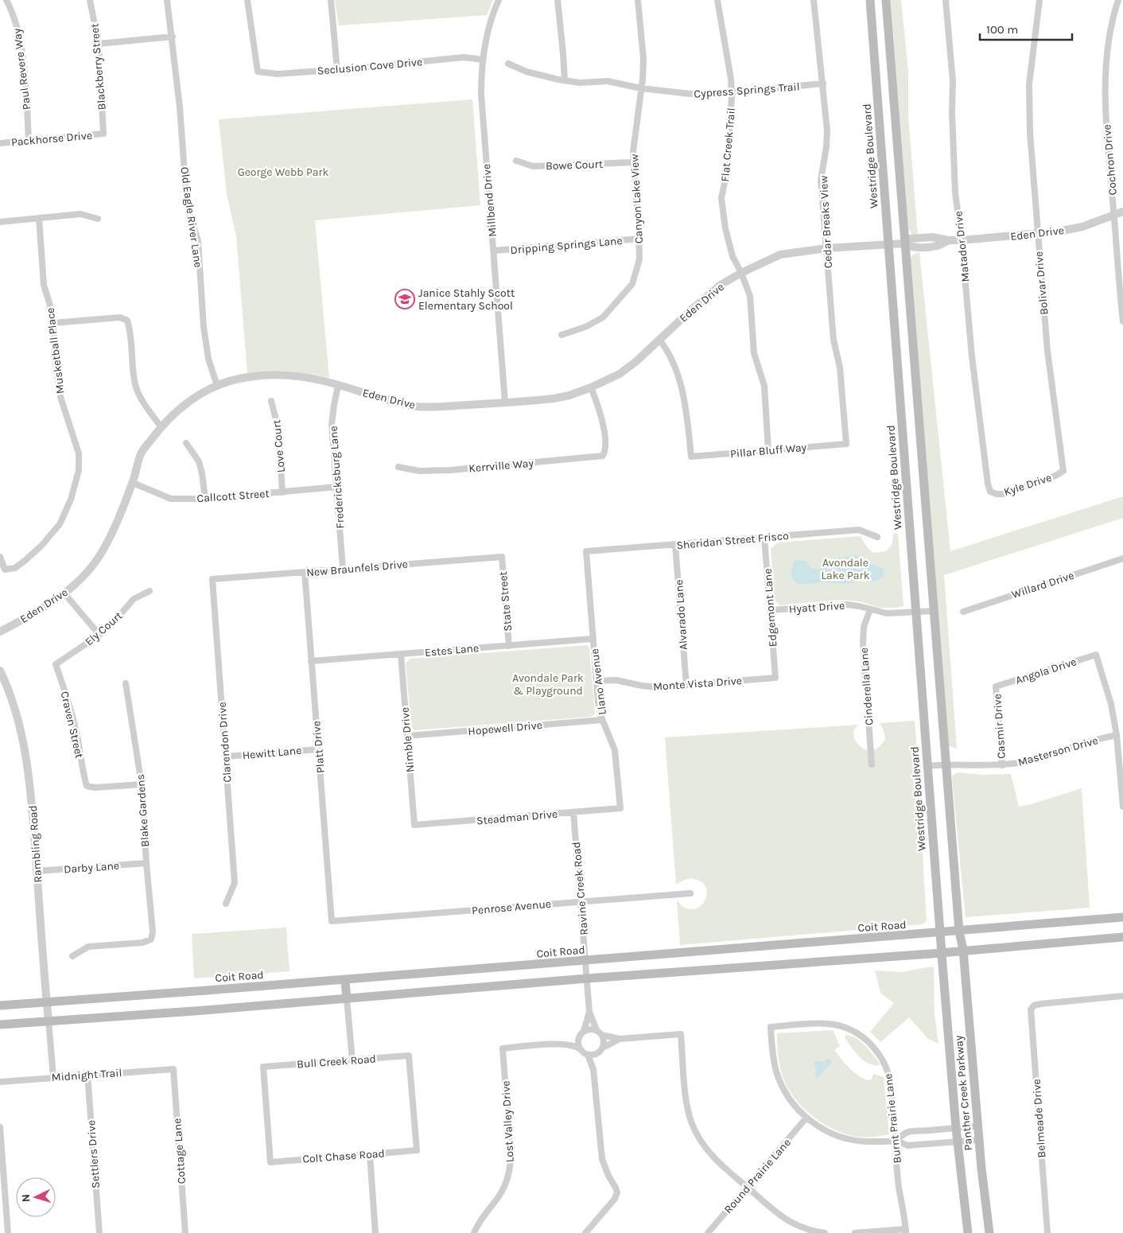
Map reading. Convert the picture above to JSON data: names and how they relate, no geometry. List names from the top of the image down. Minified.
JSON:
{"streets":{"main road":["Westridge Boulevard","Coit Road","Panther Creek Parkway"],"street":["Seclusion Cove Drive","Blackberry Street","Paul Revere Way","Cypress Springs Trail","Packhorse Drive","Flat Creek Trail","Cochron Drive","Bowe Court","Canyon Lake View","Millbend Drive","Old Eagle River Lane","Cedar Breaks View","Eden Drive","Dripping Springs Lane","Matador Drive","Bolivar Drive","Musketball Place","Love Court","Pillar Bluff Way","Kerrville Way","Fredericksburg Lane","Kyle Drive","Callcott Street","Sheridan Street Frisco","New Braunfels Drive","Willard Drive","State Street","Hyatt Drive","Edgemont Lane","Alvarado Lane","Ely Court","Estes Lane","Angola Drive","Llano Avenue","Monte Vista Drive","Cinderella Lane","Craven Street","Casmir Drive","Hopewell Drive","Nimble Drive","Clarendon Drive","Platt Drive","Masterson Drive","Hewitt Lane","Blake Gardens","Steadman Drive","Rambling Road","Darby Lane","Ravine Creek Road","Penrose Avenue","Bull Creek Road","Midnight Trail","Burnt Prairie Lane","Belmeade Drive","Lost Valley Drive","Cottage Lane","Settlers Drive","Colt Chase Road","Round Prairie Lane"]},"crossings":[["Seclusion Cove Drive","Millbend Drive"],["Blackberry Street","Packhorse Drive"],["Paul Revere Way","Packhorse Drive"],["Cypress Springs Trail","Flat Creek Trail"],["Cypress Springs Trail","Canyon Lake View"],["Cypress Springs Trail","Cedar Breaks View"],["Flat Creek Trail","Eden Drive"],["Flat Creek Trail","Pillar Bluff Way"],["Westridge Boulevard","Eden Drive"],["Westridge Boulevard","Hyatt Drive"],["Westridge Boulevard","Masterson Drive"],["Westridge Boulevard","Coit Road"],["Westridge Boulevard","Panther Creek Parkway"],["Cochron Drive","Eden Drive"],["Bowe Court","Canyon Lake View"],["Canyon Lake View","Dripping Springs Lane"],["Millbend Drive","Eden Drive"],["Millbend Drive","Dripping Springs Lane"],["Old Eagle River Lane","Eden Drive"],["Cedar Breaks View","Eden Drive"],["Cedar Breaks View","Pillar Bluff Way"],["Eden Drive","Matador Drive"],["Eden Drive","Bolivar Drive"],["Eden Drive","Pillar Bluff Way"],["Eden Drive","Kerrville Way"],["Eden Drive","Fredericksburg Lane"],["Eden Drive","Callcott Street"],["Matador Drive","Kyle Drive"],["Bolivar Drive","Kyle Drive"],["Love Court","Callcott Street"],["Fredericksburg Lane","Callcott Street"],["Fredericksburg Lane","New Braunfels Drive"],["Sheridan Street Frisco","Edgemont Lane"],["Sheridan Street Frisco","Alvarado Lane"],["Sheridan Street Frisco","Llano Avenue"],["New Braunfels Drive","State Street"],["New Braunfels Drive","Clarendon Drive"],["New Braunfels Drive","Platt Drive"],["State Street","Estes Lane"],["Hyatt Drive","Edgemont Lane"],["Hyatt Drive","Cinderella Lane"],["Edgemont Lane","Monte Vista Drive"],["Alvarado Lane","Monte Vista Drive"],["Ely Court","Craven Street"],["Estes Lane","Llano Avenue"],["Estes Lane","Nimble Drive"],["Estes Lane","Platt Drive"],["Angola Drive","Casmir Drive"],["Angola Drive","Masterson Drive"],["Llano Avenue","Monte Vista Drive"],["Llano Avenue","Hopewell Drive"],["Llano Avenue","Steadman Drive"],["Craven Street","Blake Gardens"],["Casmir Drive","Masterson Drive"],["Hopewell Drive","Nimble Drive"],["Nimble Drive","Steadman Drive"],["Clarendon Drive","Hewitt Lane"],["Platt Drive","Hewitt Lane"],["Platt Drive","Penrose Avenue"],["Blake Gardens","Darby Lane"],["Steadman Drive","Ravine Creek Road"],["Rambling Road","Darby Lane"],["Rambling Road","Coit Road"],["Ravine Creek Road","Penrose Avenue"],["Ravine Creek Road","Coit Road"],["Bull Creek Road","Colt Chase Road"],["Midnight Trail","Cottage Lane"],["Midnight Trail","Settlers Drive"],["Burnt Prairie Lane","Round Prairie Lane"]],"parks":["George Webb Park","Avondale Lake Park","Avondale Park & Playground"],"places":{"school or university":["Janice Stahly Scott Elementary School"]},"scale_bar":"100 m","north":"left"}
